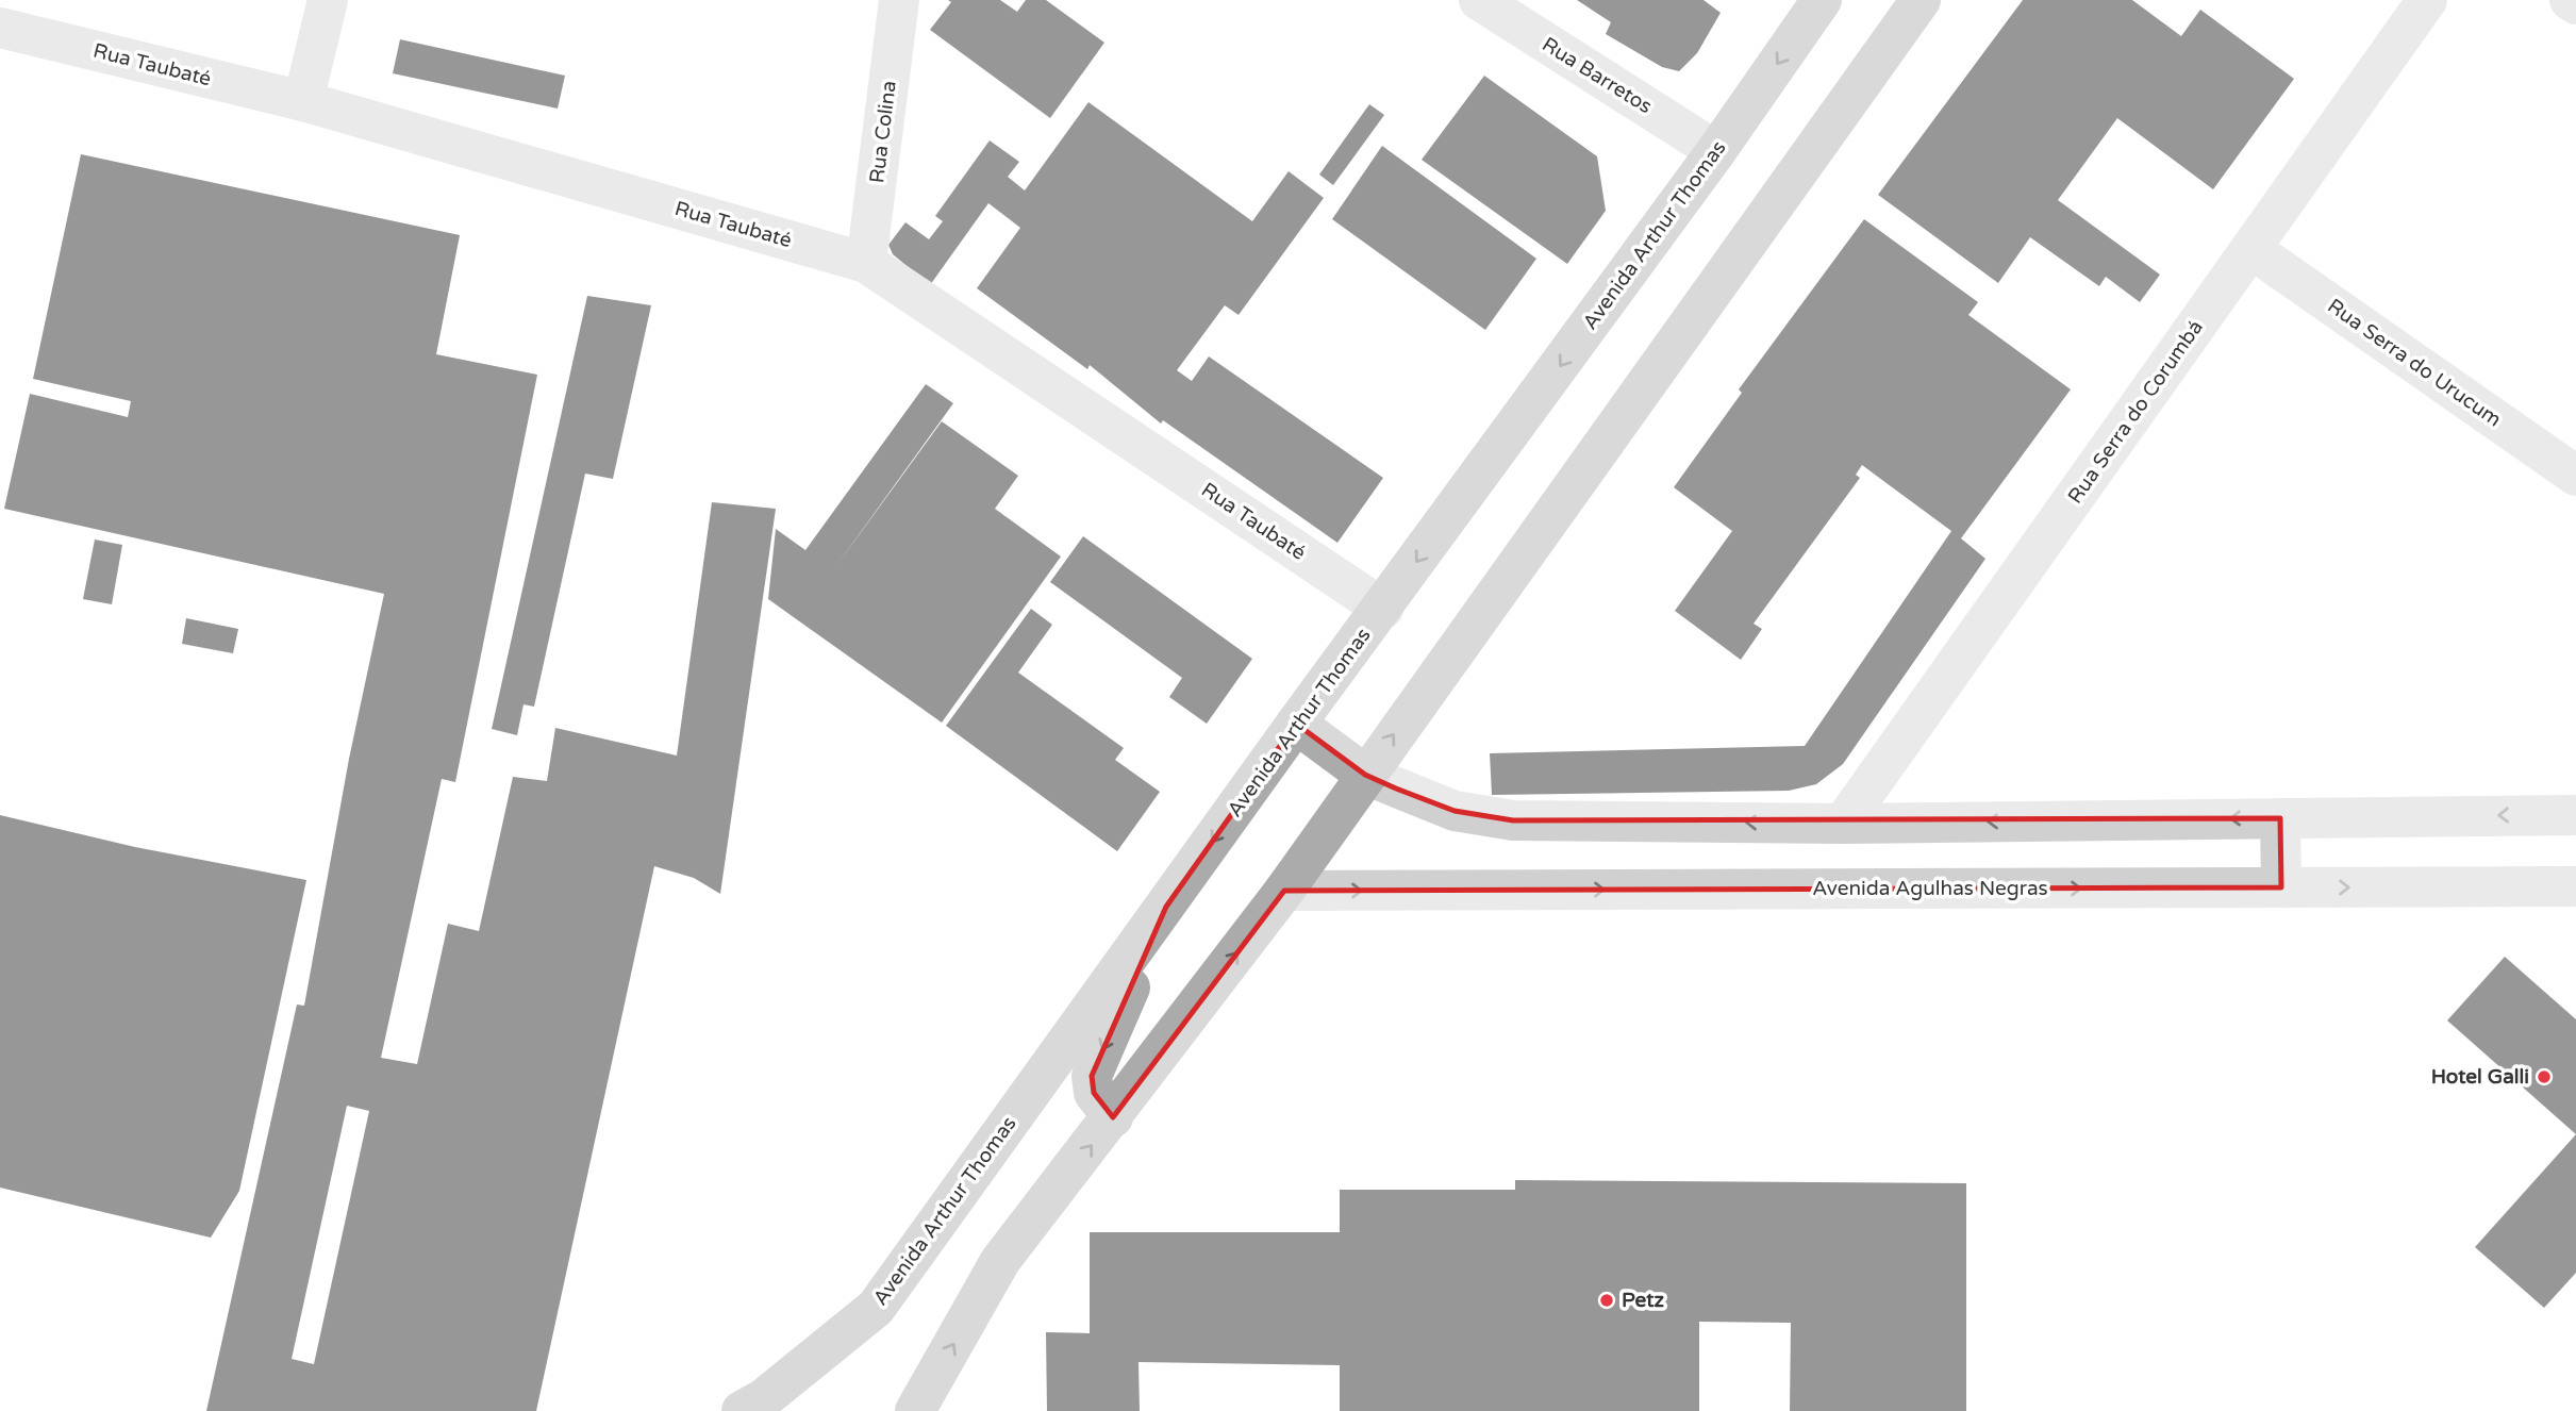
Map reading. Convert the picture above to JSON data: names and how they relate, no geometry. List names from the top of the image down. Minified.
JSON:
{"streets":{"main road":["Avenida Arthur Thomas"],"street":["Rua Taubaté","Rua Barretos","Rua Colina","Rua Serra do Urucum","Rua Serra do Corumbá","Avenida Agulhas Negras"]},"crossings":[["Rua Taubaté","Rua Colina"],["Rua Taubaté","Avenida Arthur Thomas"],["Rua Barretos","Avenida Arthur Thomas"],["Rua Serra do Urucum","Rua Serra do Corumbá"]],"places":["Hotel Galli","Petz"]}
